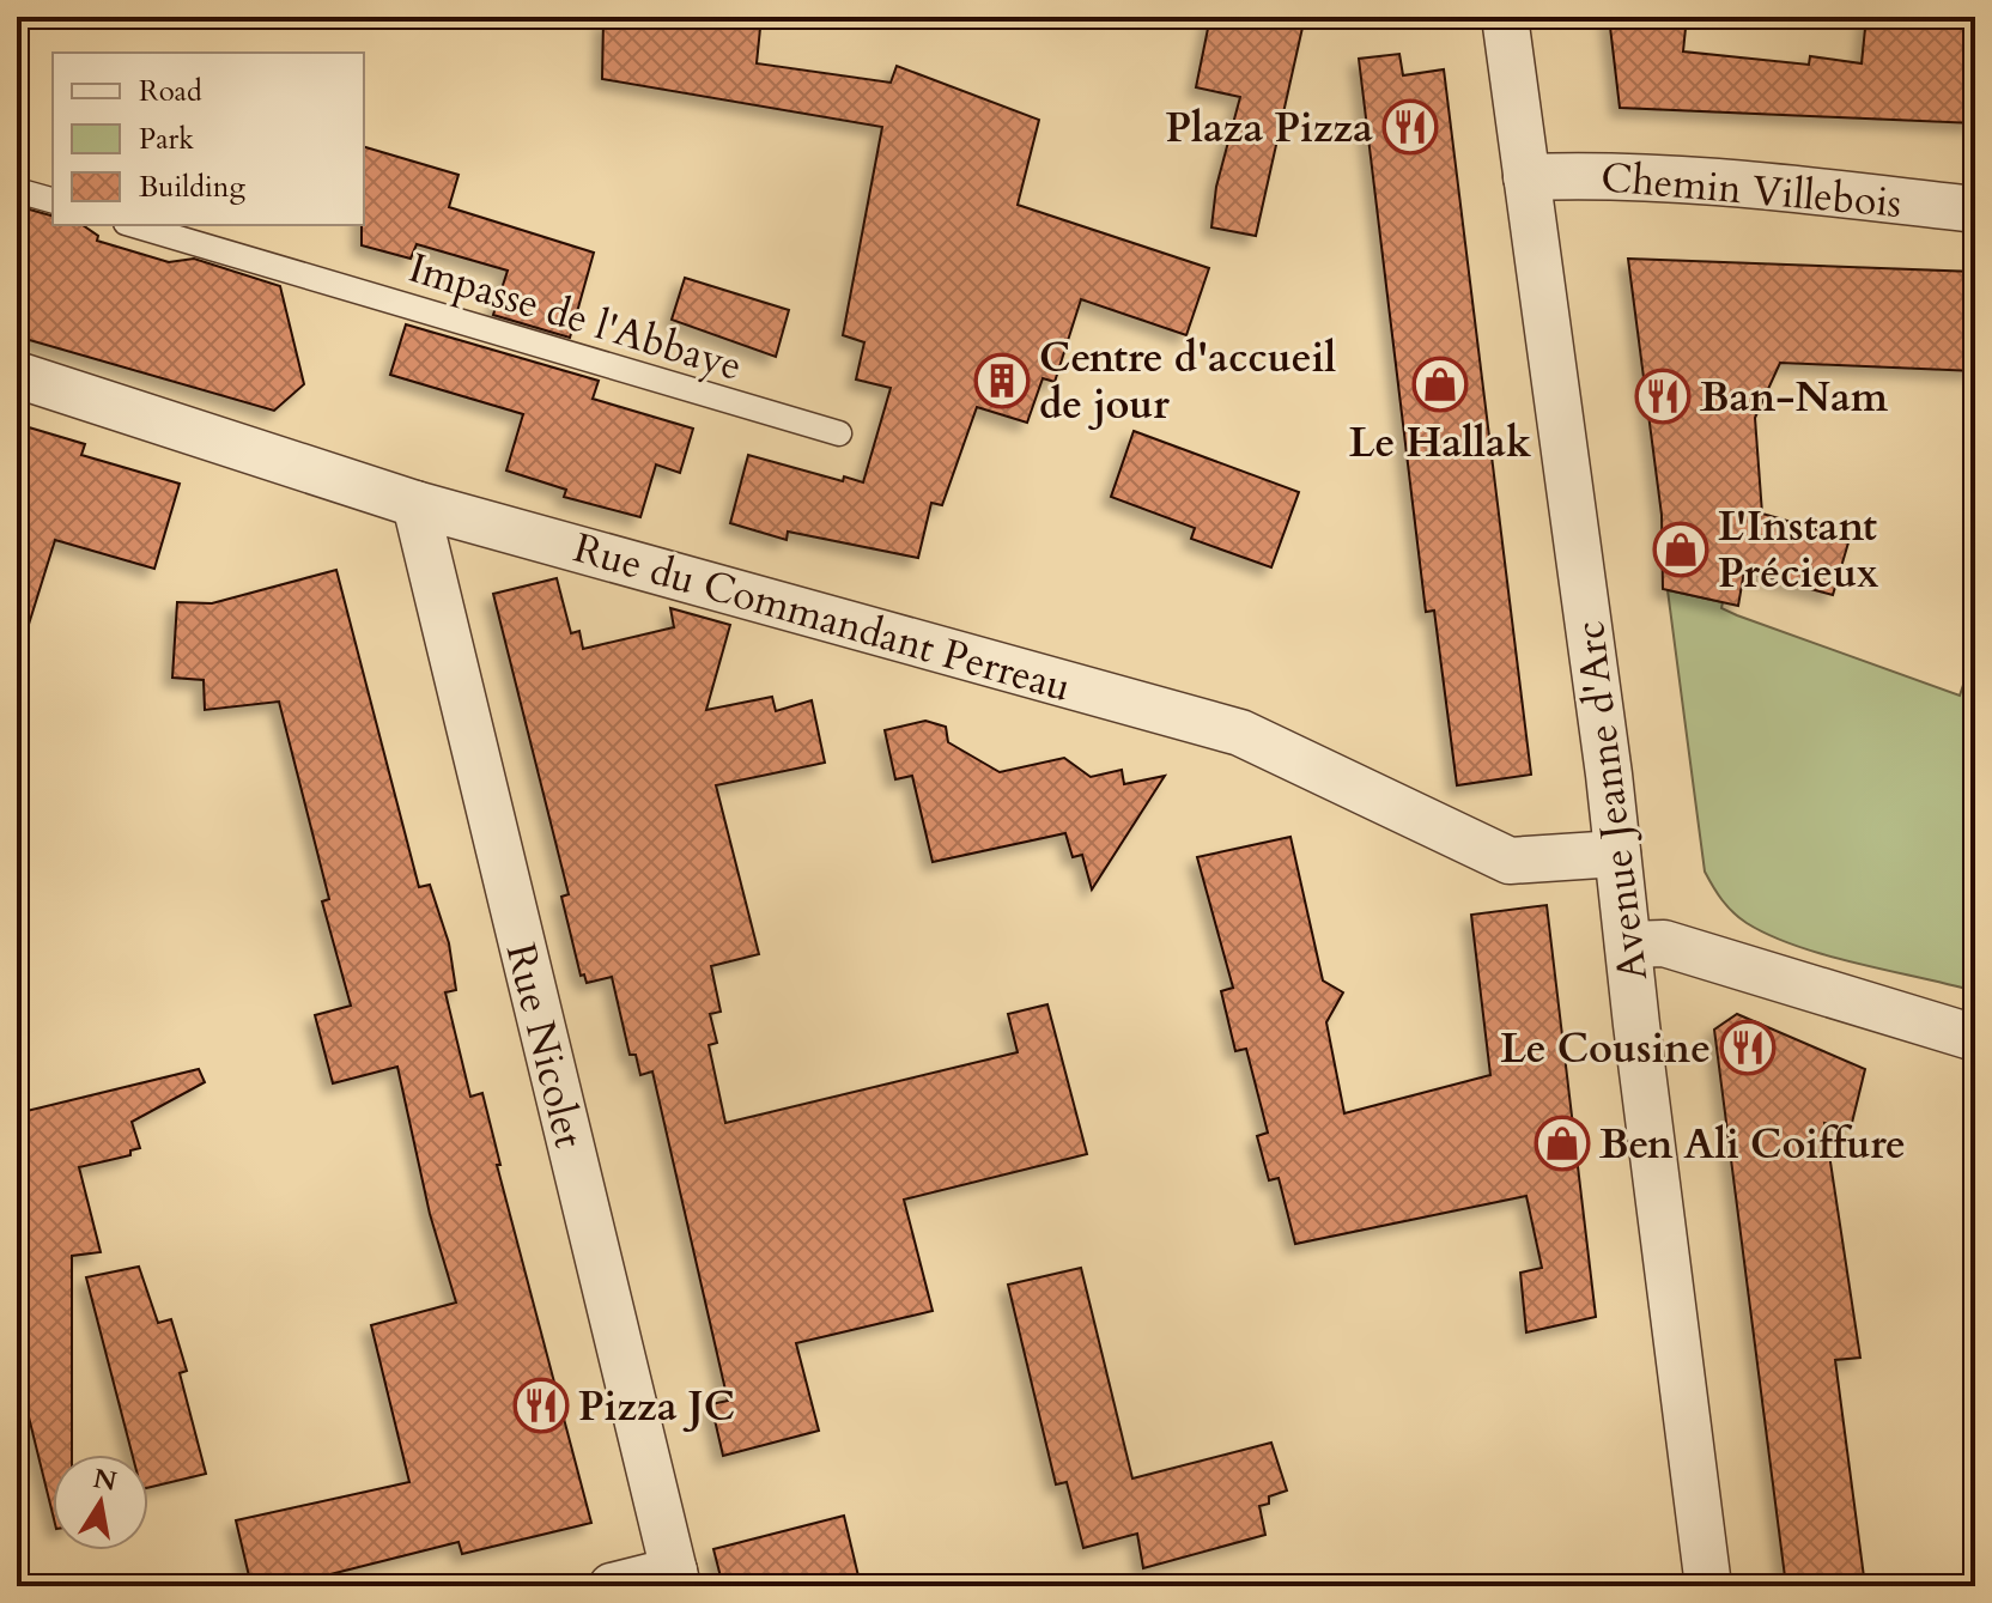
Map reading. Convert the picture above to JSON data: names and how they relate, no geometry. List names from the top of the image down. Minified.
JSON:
{"streets":{"street":["Chemin Villebois","Rue du Commandant Perreau","Avenue Jeanne d'Arc","Rue Nicolet"],"lane":["Impasse de l'Abbaye"]},"crossings":[["Chemin Villebois","Avenue Jeanne d'Arc"],["Rue du Commandant Perreau","Avenue Jeanne d'Arc"],["Rue du Commandant Perreau","Rue Nicolet"]],"places":{"restaurant":["Plaza Pizza","Ban-Nam","Le Cousine","Pizza JC"],"building":["Centre d'accueil de jour"],"shop":["Le Hallak","L'Instant Précieux","Ben Ali Coiffure"]},"legend":["Road","Park","Building"],"north":"top"}
